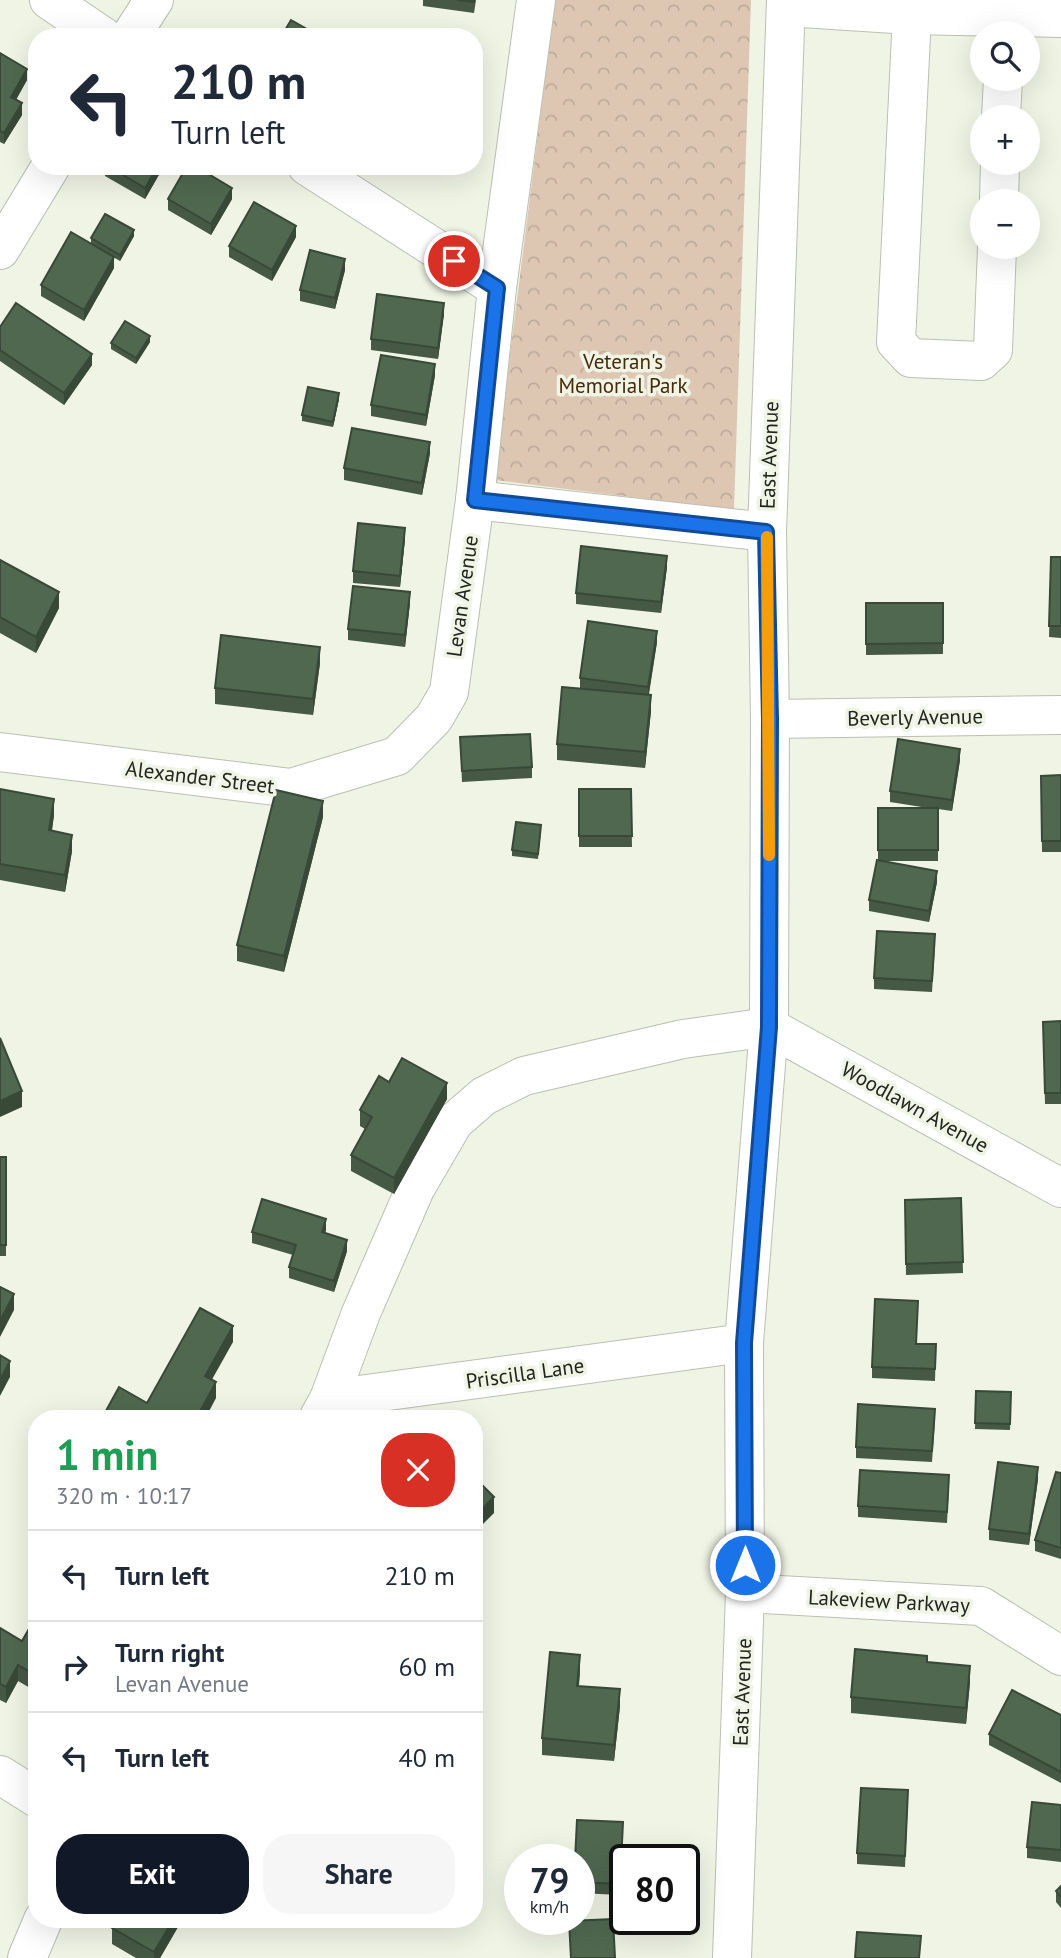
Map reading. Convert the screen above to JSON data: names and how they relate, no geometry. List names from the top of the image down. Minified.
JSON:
{"streets":{"main road":["East Avenue","Levan Avenue","Beverly Avenue","Alexander Street","Woodlawn Avenue","Priscilla Lane","Lakeview Parkway"]},"crossings":[["East Avenue","Beverly Avenue"],["East Avenue","Woodlawn Avenue"],["East Avenue","Priscilla Lane"],["East Avenue","Lakeview Parkway"],["Levan Avenue","Alexander Street"]],"parks":["Veteran's Memorial Park"],"page":{"map_buttons":["+","−"],"turn":["210 m","Turn left"],"heading":["1 min","320 m · 10:17"],"list":[{"name":"Turn left","value":"210 m"},{"name":"Turn right","note":"Levan Avenue","value":"60 m"},{"name":"Turn left","value":"40 m"}],"buttons":["Exit","Share"],"speed":"79 km/h","limit":"80"}}
